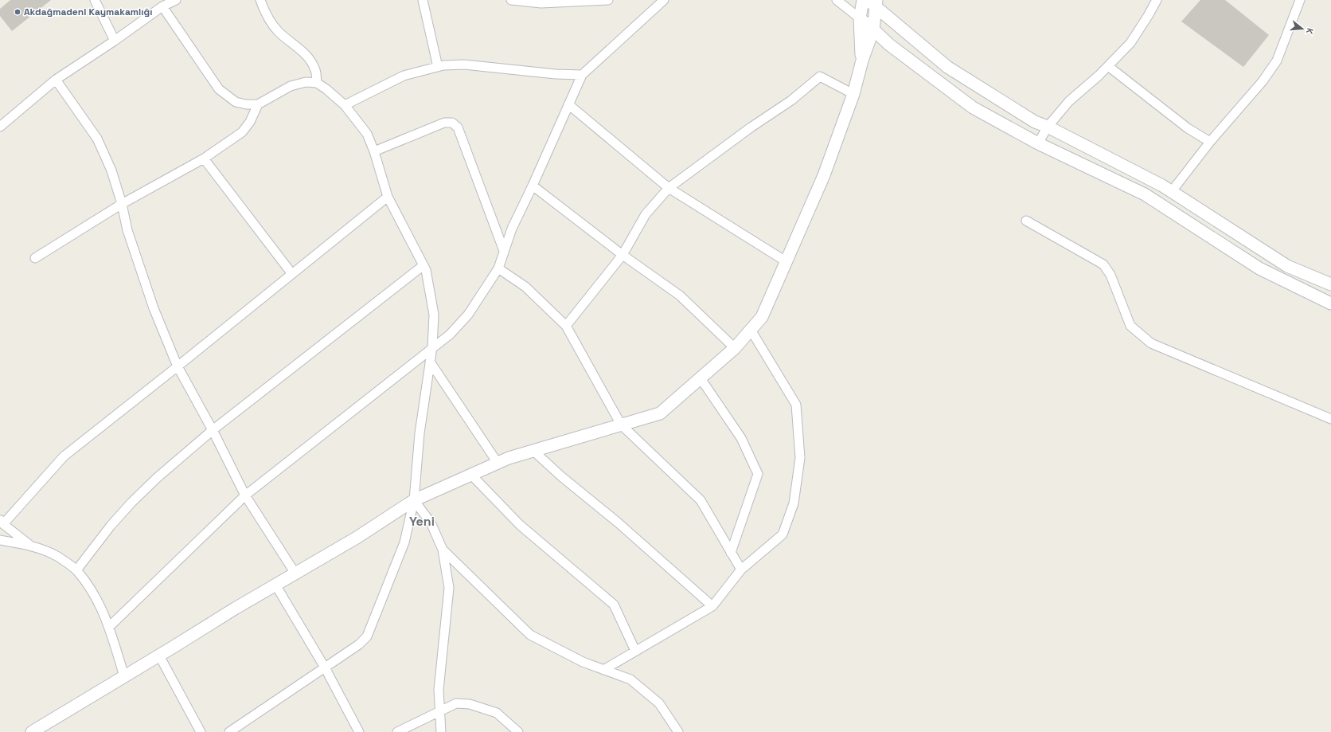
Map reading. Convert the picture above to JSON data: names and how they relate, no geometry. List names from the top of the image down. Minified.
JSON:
{"districts":["Yeni"],"places":["Akdağmadeni Kaymakamlığı"],"north":"right"}
